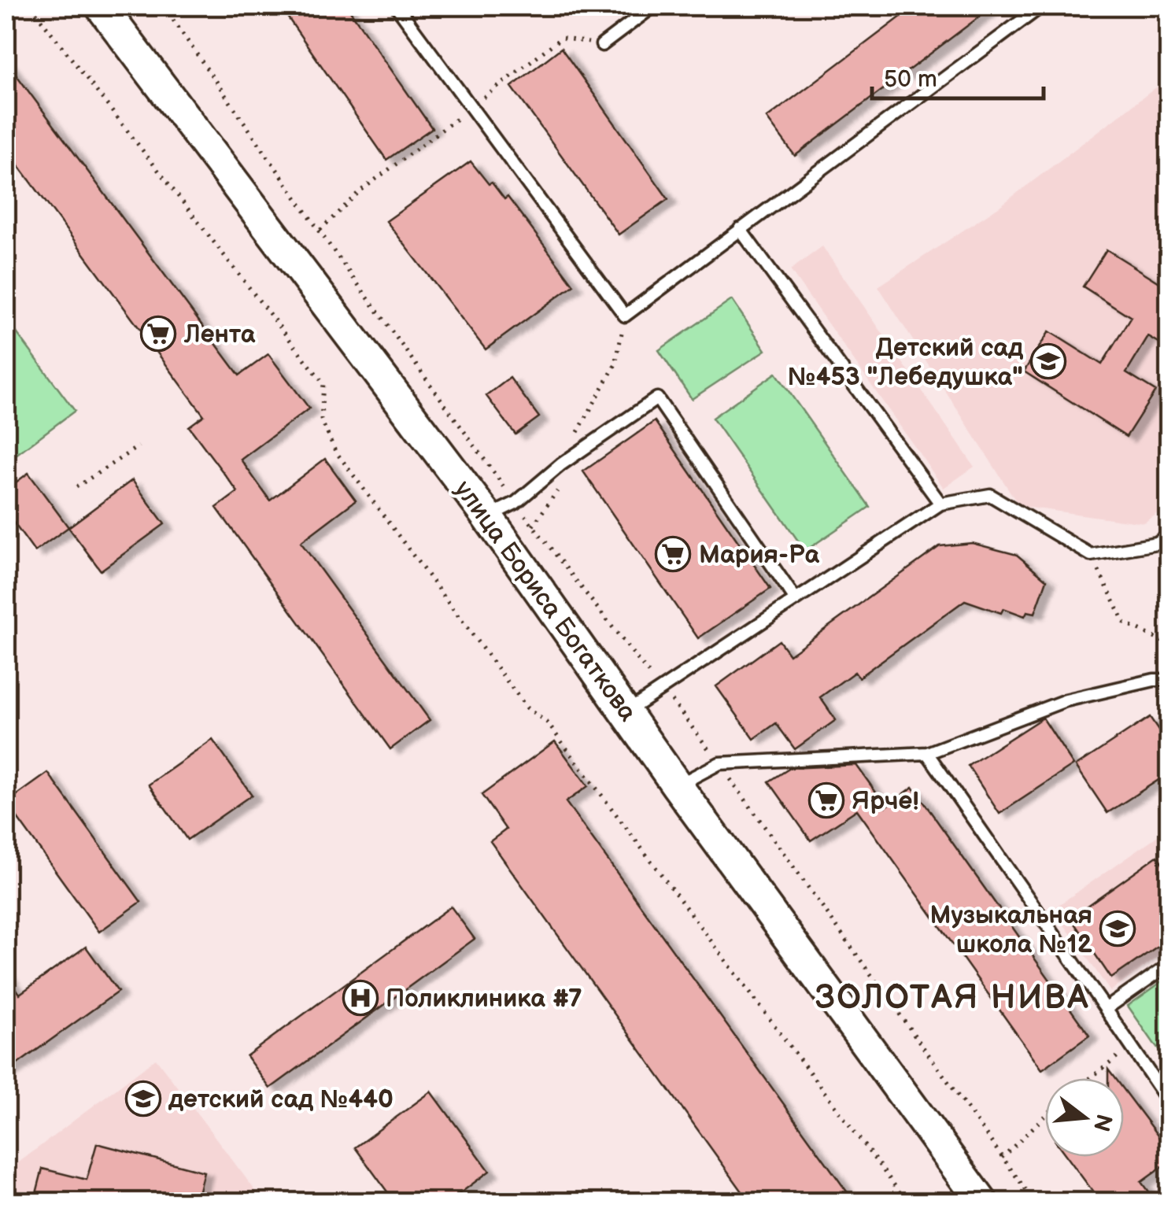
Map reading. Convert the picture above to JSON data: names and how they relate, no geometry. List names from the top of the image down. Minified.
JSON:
{"streets":{"main road":["улица Бориса Богаткова"]},"districts":["ЗОЛОТАЯ НИВА"],"places":{"supermarket":["Лента","Мария-Ра","Ярче!"],"school or university":["Детский сад №453 \"Лебедушка\"","Музыкальная школа №12","детский сад №440"],"hospital":["Поликлиника #7"]},"scale_bar":"50 m","north":"right"}
